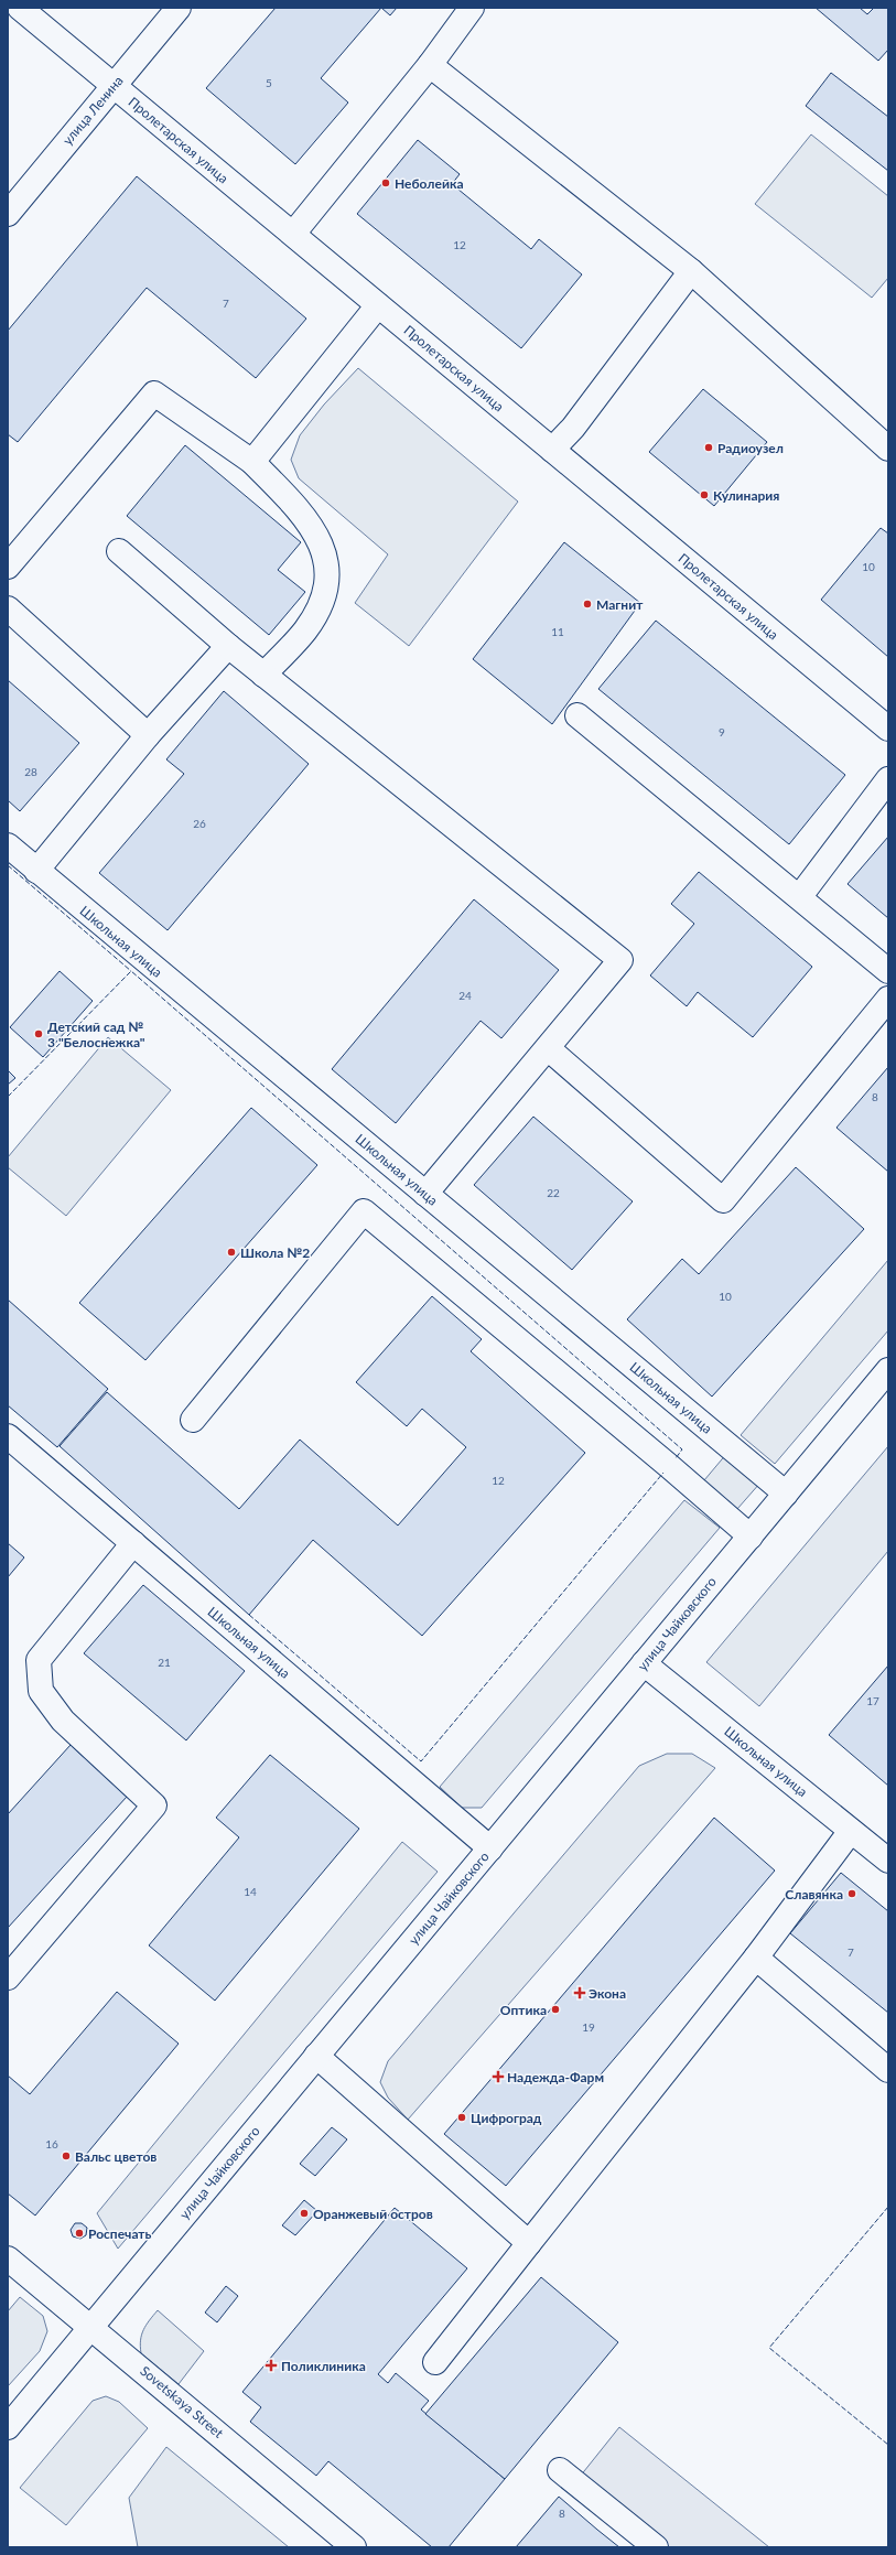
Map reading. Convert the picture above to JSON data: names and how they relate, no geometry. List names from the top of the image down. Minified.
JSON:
{"streets":{"street":["улица Ленина","Пролетарская улица","Школьная улица","улица Чайковского","Sovetskaya Street"]},"crossings":[["улица Ленина","Пролетарская улица"],["Школьная улица","улица Чайковского"],["улица Чайковского","Sovetskaya Street"]],"places":{"other":["Неболейка","Радиоузел","Кулинария","Магнит","Детский сад № 3 \"Белоснежка\"","Школа №2","Славянка","Оптика","Цифроград","Вальс цветов","Оранжевый остров","Роспечать"],"health":["Экона","Надежда-Фарм","Поликлиника"]},"house_numbers":["5","12","7","10","11","9","28","26","24","8","22","10","12","21","17","14","7","19","16","8"]}
